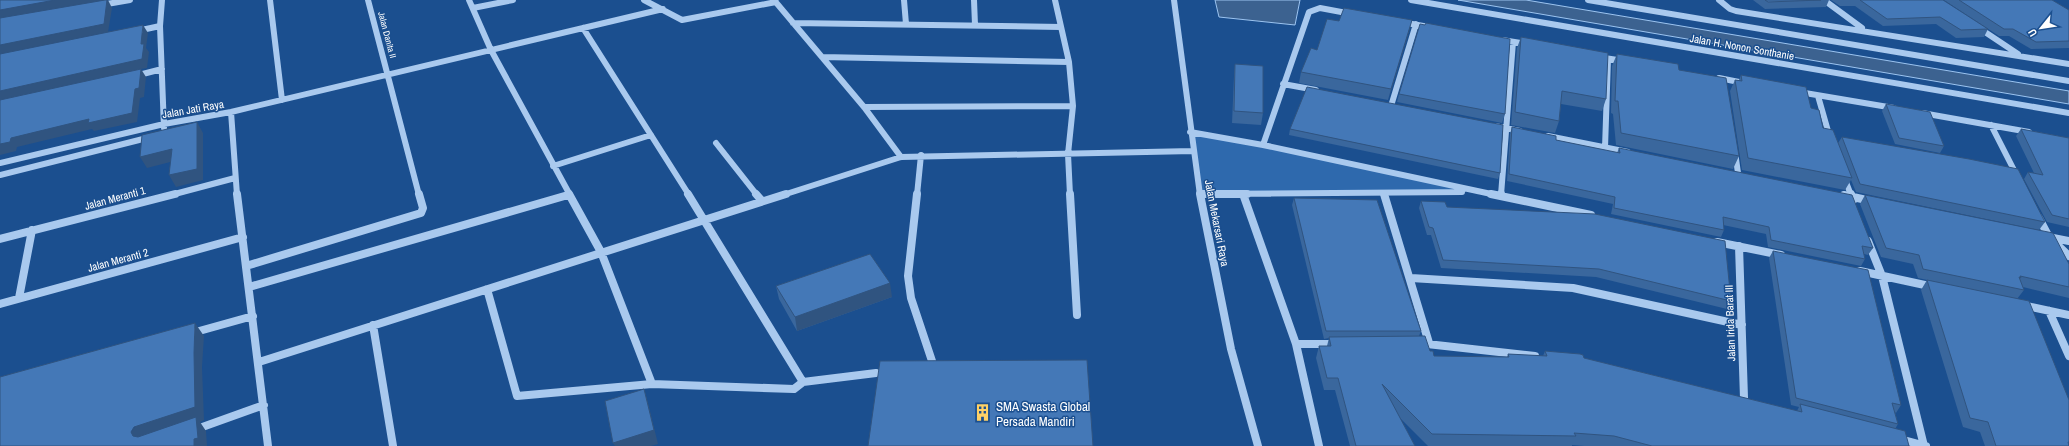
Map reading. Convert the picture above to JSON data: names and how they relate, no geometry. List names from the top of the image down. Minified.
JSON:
{"streets":{"street":["Jalan Danita II","Jalan H. Nonon Sonthanie","Jalan Jati Raya","Jalan Meranti 1","Jalan Mekarsari Raya","Jalan Meranti 2","Jalan Irida Barat III"]},"places":{"building":["SMA Swasta Global Persada Mandiri"]},"north":"bottom left"}
